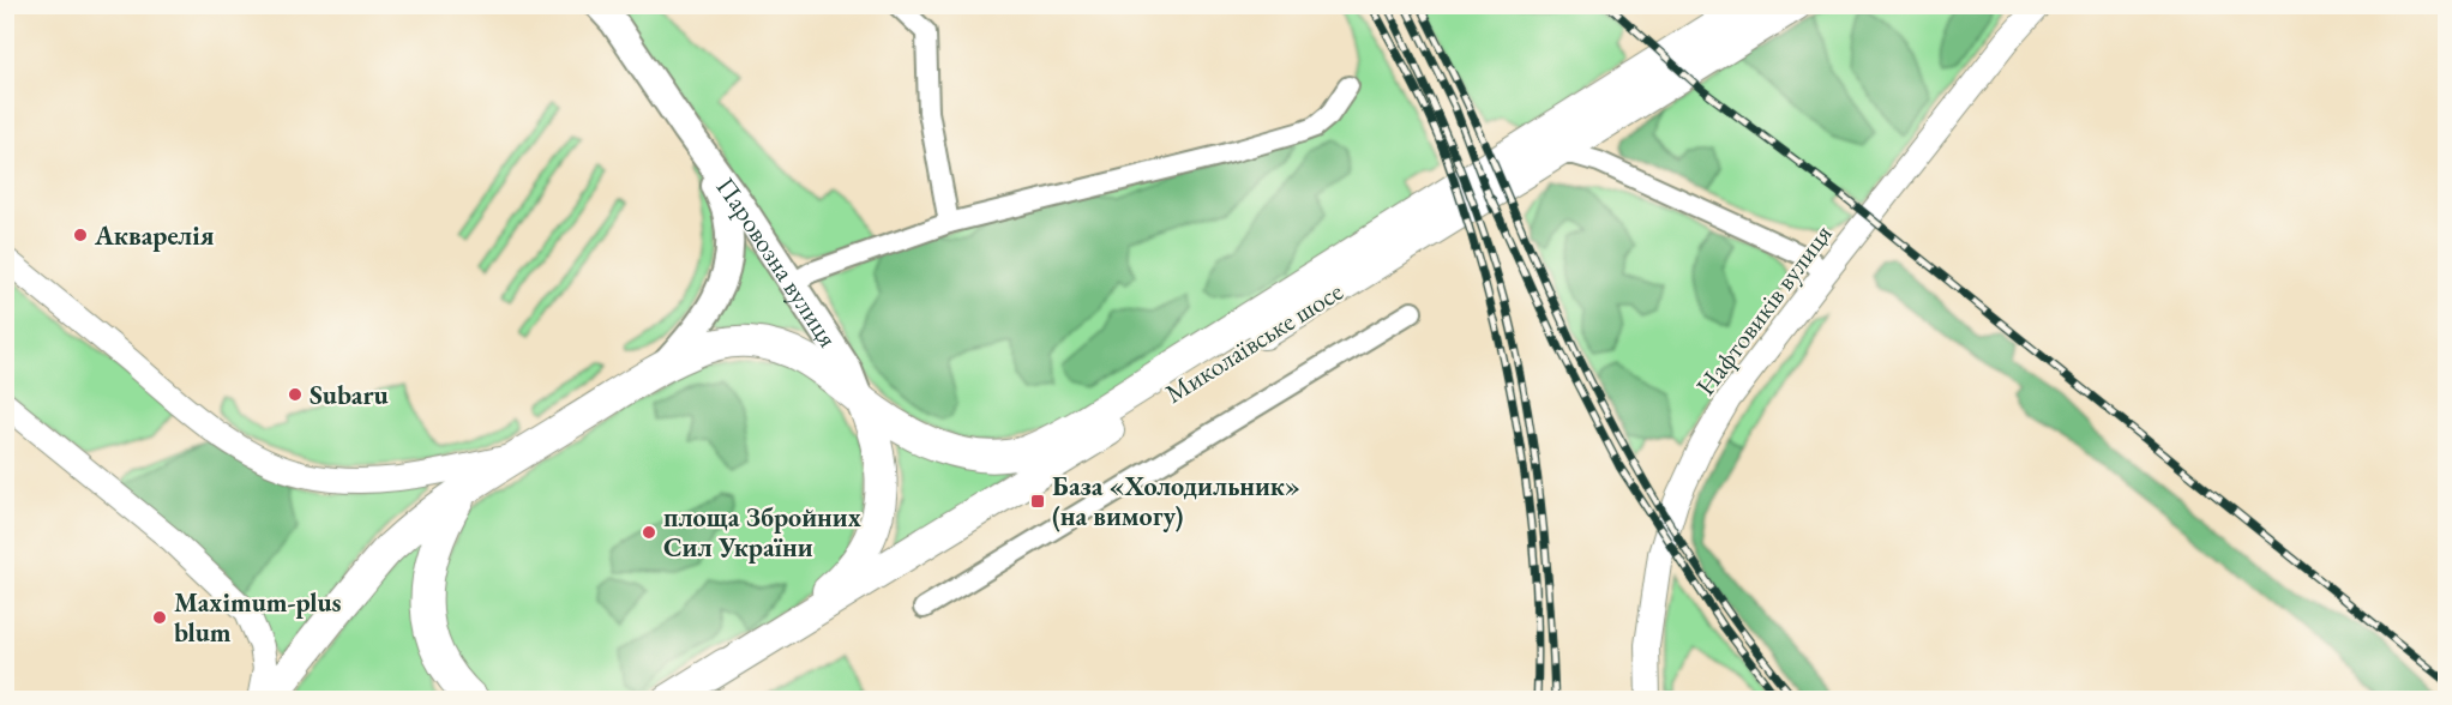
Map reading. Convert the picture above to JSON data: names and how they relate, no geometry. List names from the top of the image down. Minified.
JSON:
{"streets":{"main road":["Паровозна вулиця","Миколаївське шосе"],"street":["Нафтовиків вулиця"]},"crossings":[["Паровозна вулиця","Миколаївське шосе"]],"places":{"other":["Акварелія","Subaru","площа Збройних Сил України","Maximum-plus blum"],"transit":["База «Холодильник» (на вимогу)"]}}
